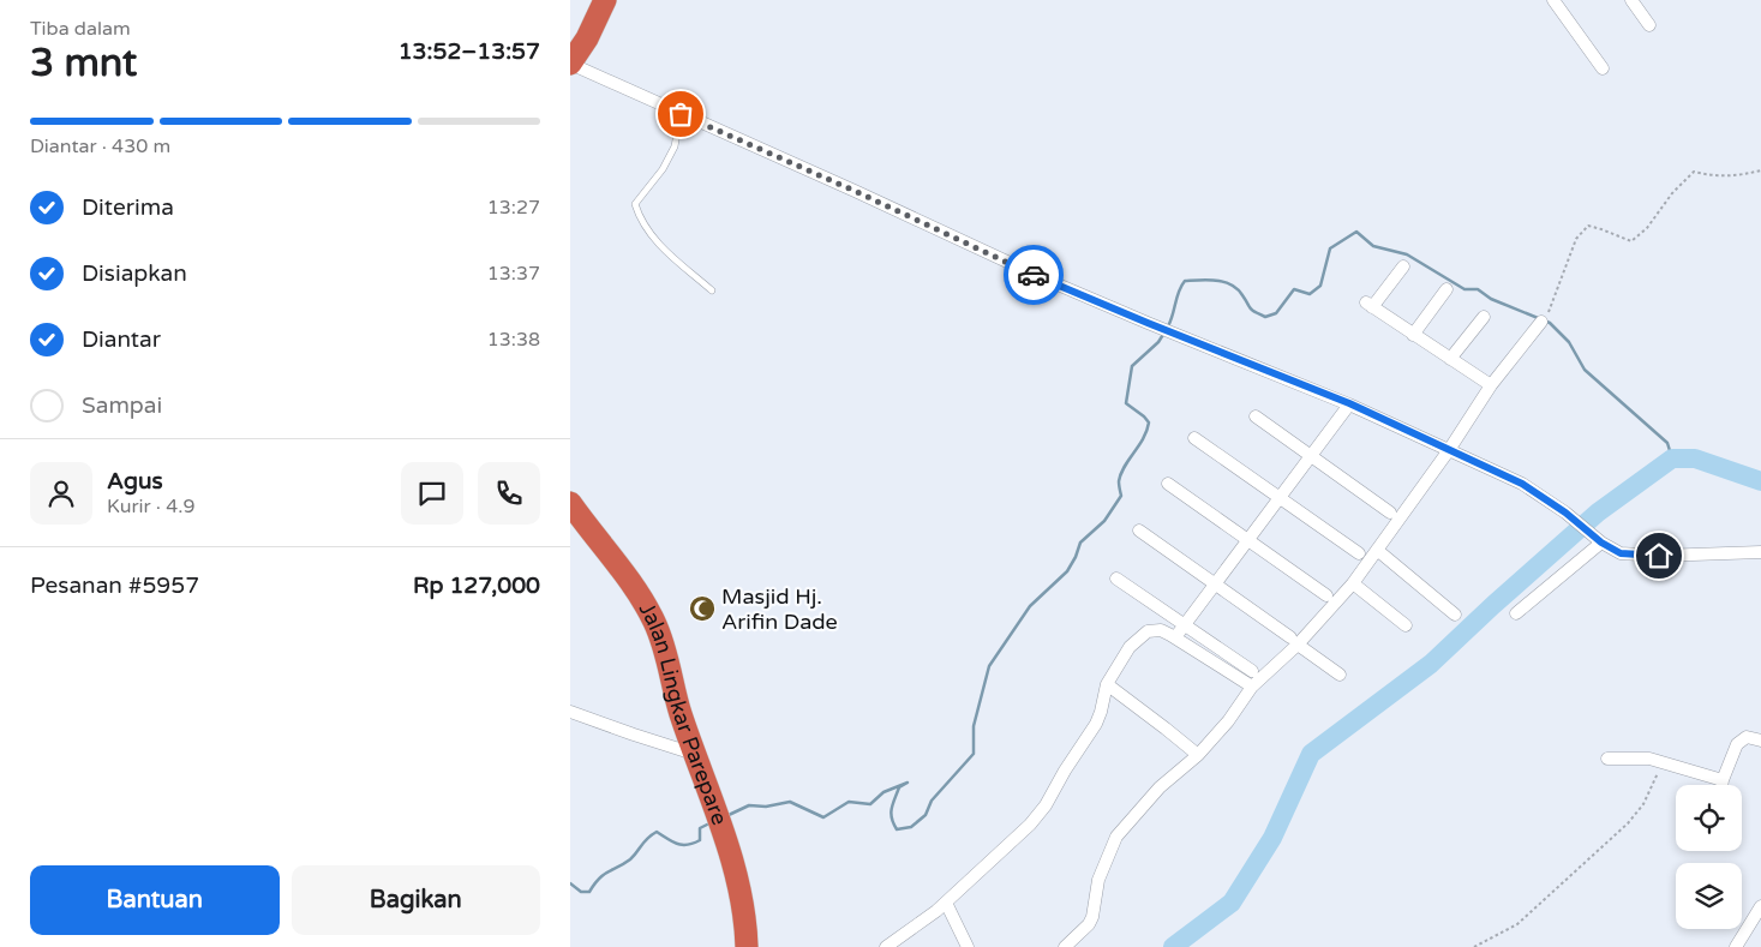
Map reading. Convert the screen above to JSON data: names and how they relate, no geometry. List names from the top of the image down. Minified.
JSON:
{"streets":{"highway":["Jalan Lingkar Parepare"]},"places":{"mosque":["Masjid Hj. Arifin Dade"]},"page":{"heading":["3 mnt","Tiba dalam","13:52–13:57"],"panel":["Agus","Kurir · 4.9","Pesanan #5957","Rp 127,000"],"bar":"Diantar · 430 m","list":[["Diterima","13:27"],["Disiapkan","13:37"],["Diantar","13:38"],"Sampai"],"buttons":["Bantuan","Bagikan"]}}
